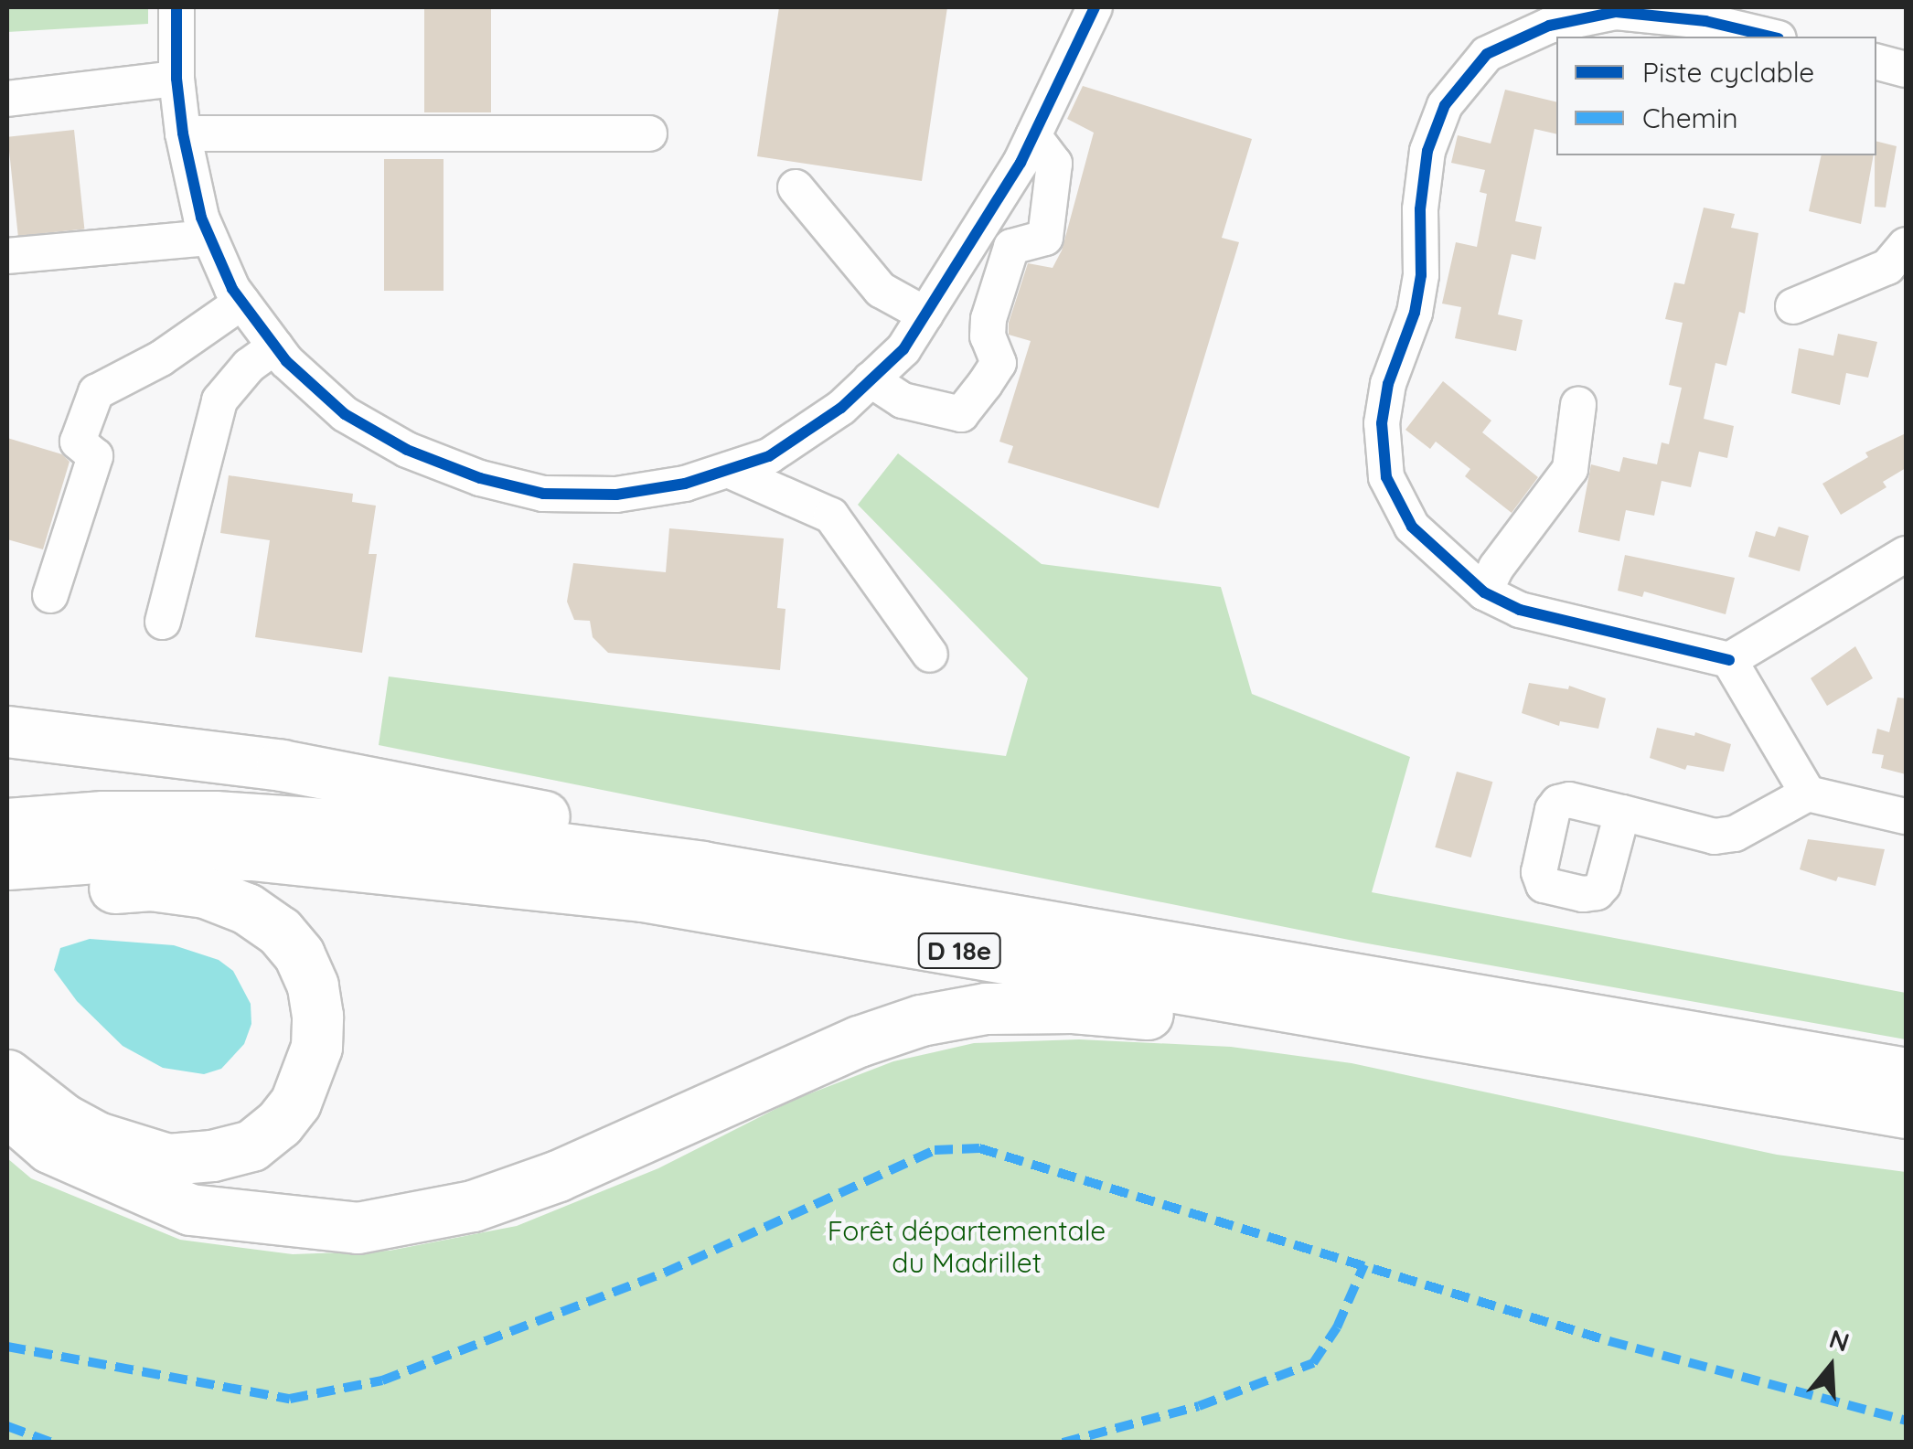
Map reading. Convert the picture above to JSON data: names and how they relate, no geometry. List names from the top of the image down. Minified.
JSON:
{"streets":{"highway":["D 18e"]},"parks":["Forêt départementale du Madrillet"],"legend":["Piste cyclable","Chemin"],"north":"top"}
